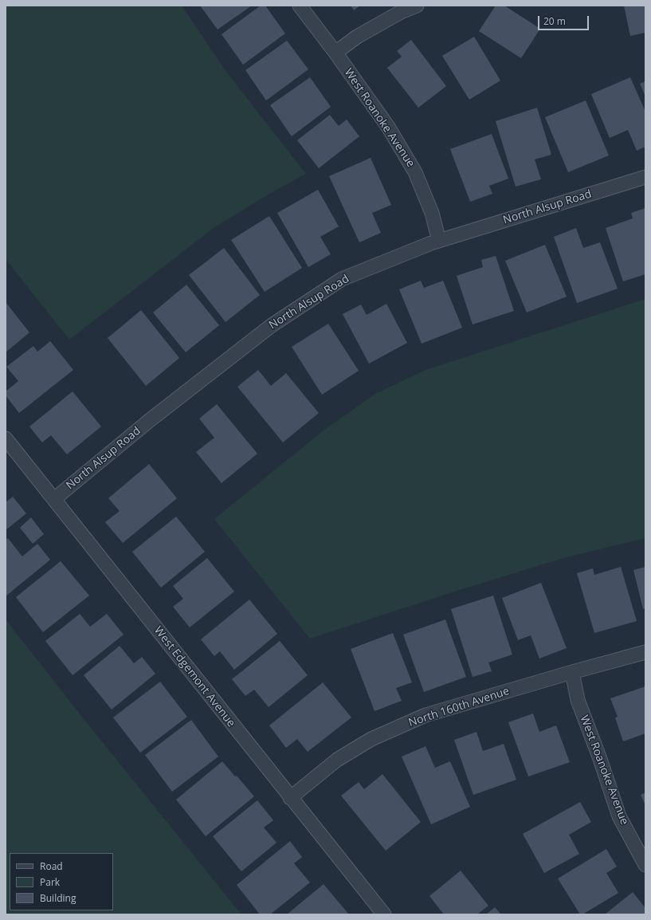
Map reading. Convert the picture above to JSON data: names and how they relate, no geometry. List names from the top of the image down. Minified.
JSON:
{"streets":{"street":["West Roanoke Avenue","North Alsup Road","West Edgemont Avenue","North 160th Avenue"]},"crossings":[["West Roanoke Avenue","North Alsup Road"],["West Roanoke Avenue","North 160th Avenue"],["North Alsup Road","West Edgemont Avenue"],["West Edgemont Avenue","North 160th Avenue"]],"legend":["Road","Park","Building"],"scale_bar":"20 m"}
